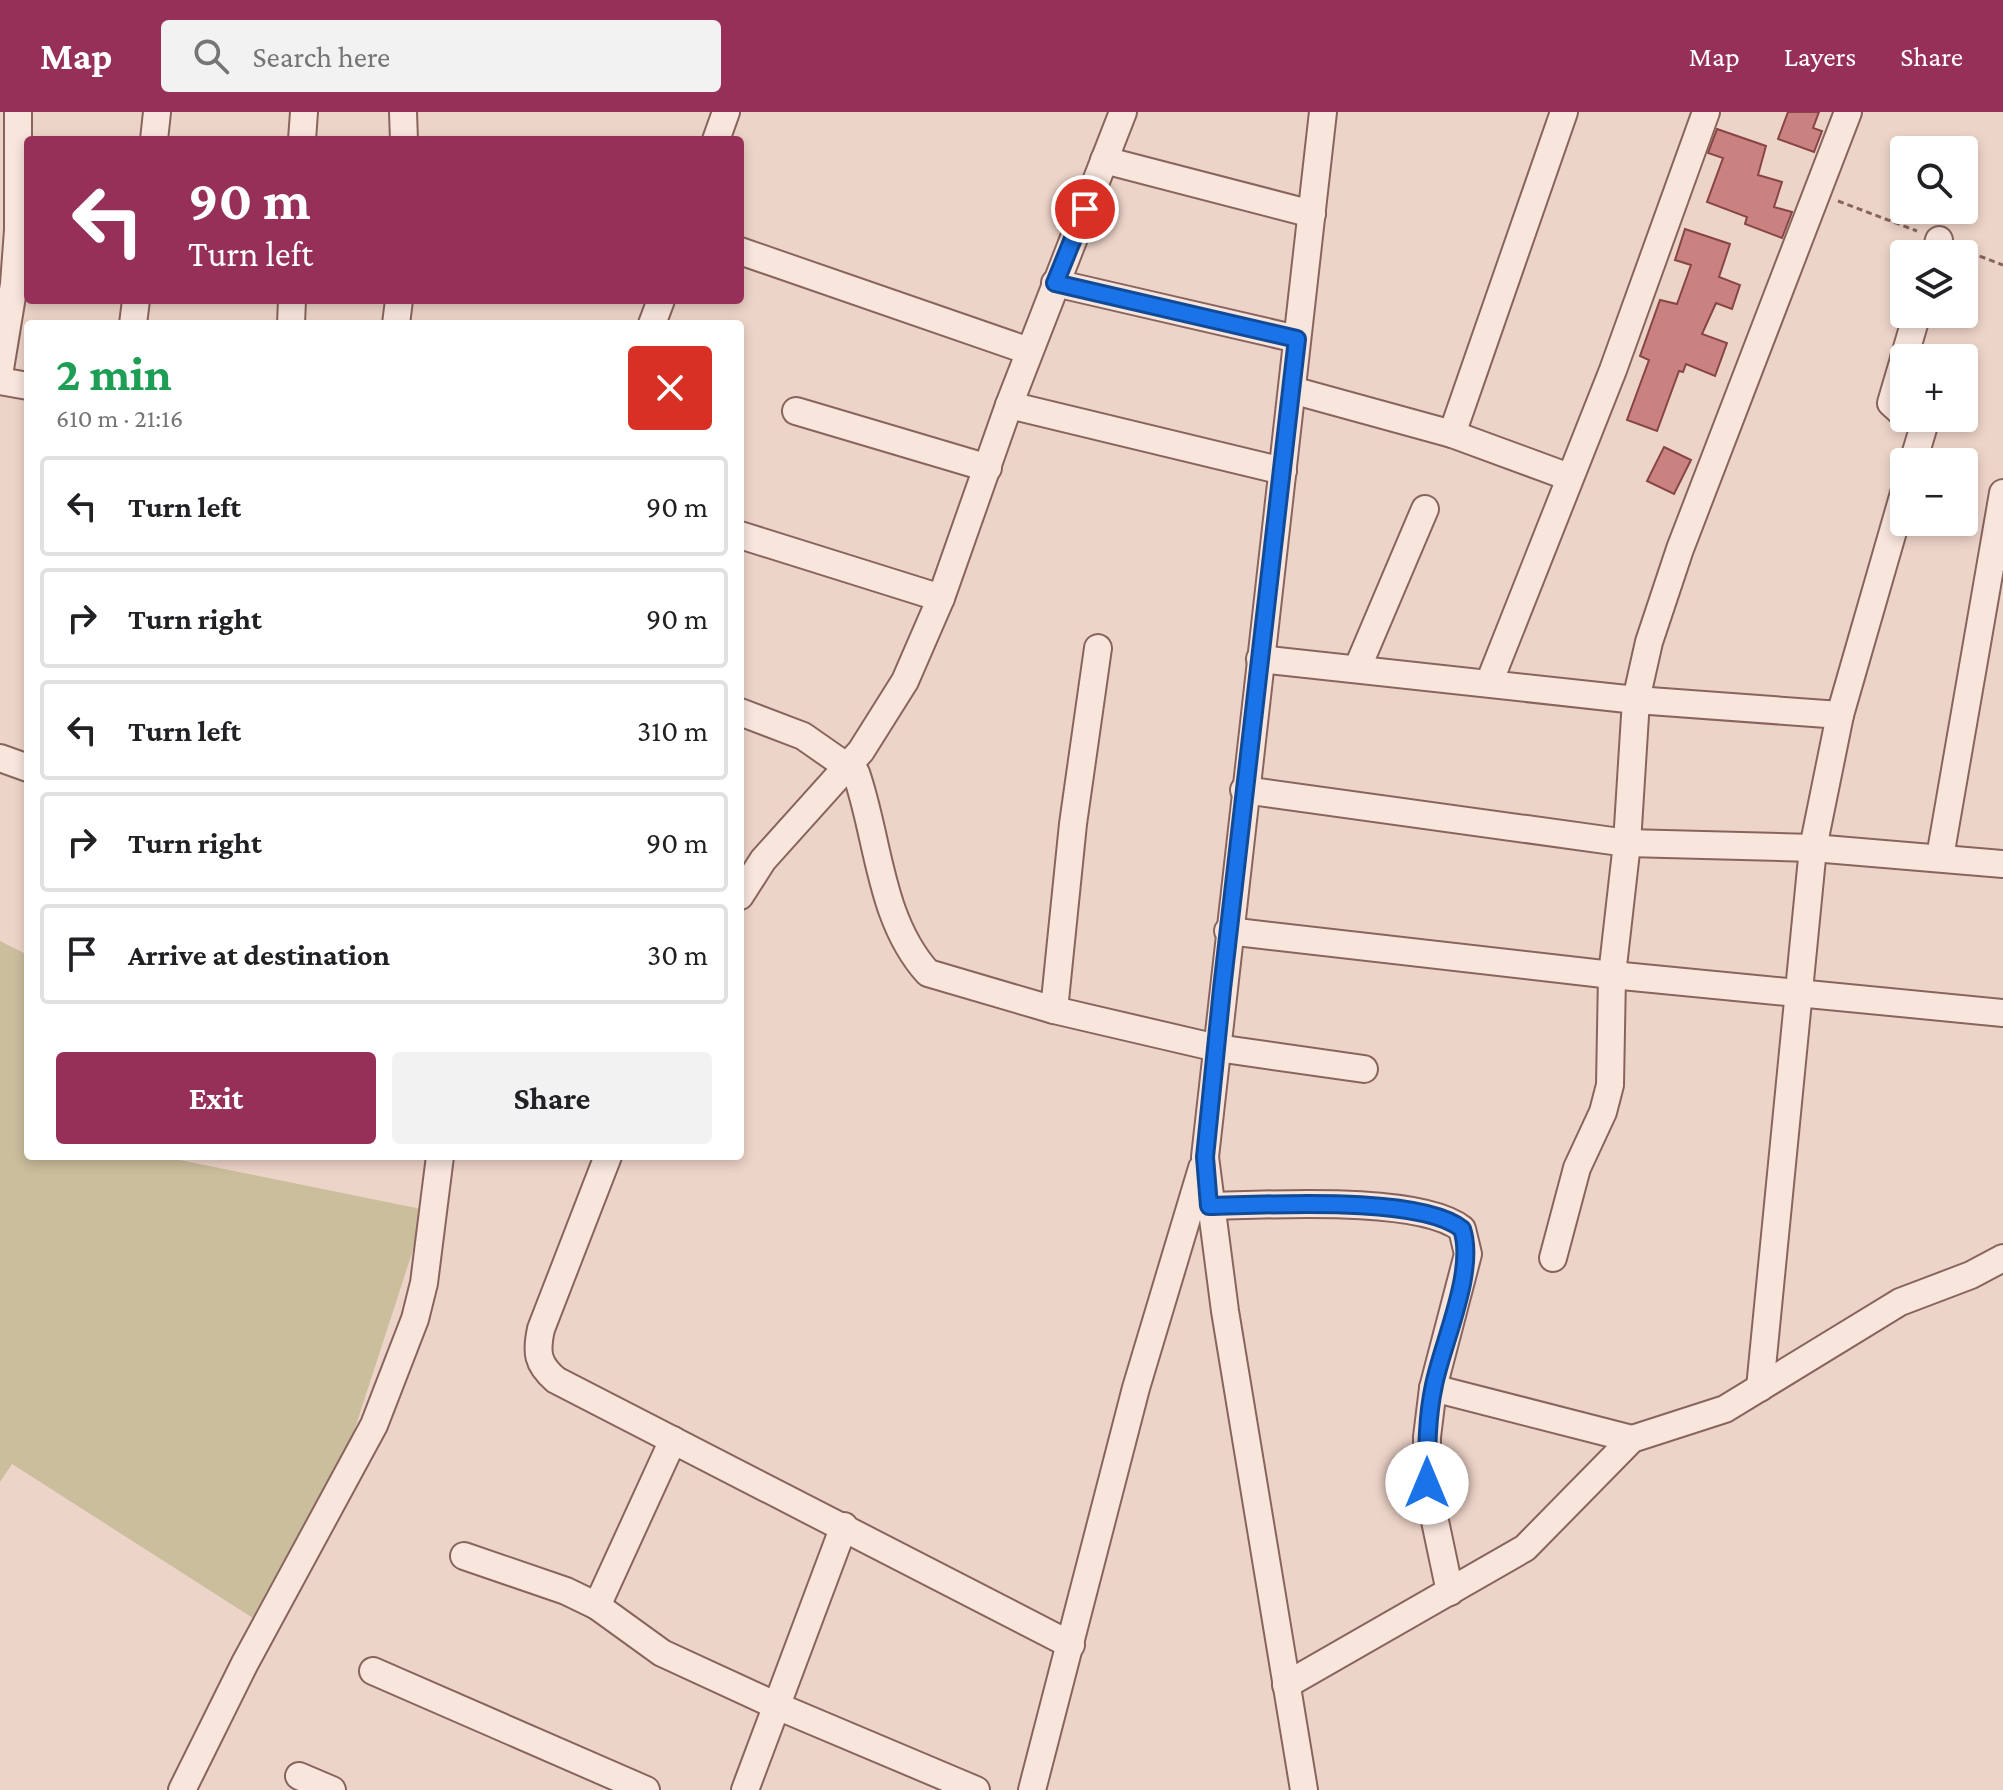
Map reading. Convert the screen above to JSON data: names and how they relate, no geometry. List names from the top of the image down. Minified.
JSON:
{"page":{"header":"Map","search":"Search here","nav":["Map","Layers","Share"],"map_buttons":["+","−"],"turn":["90 m","Turn left"],"heading":["2 min","610 m · 21:16"],"list":[{"name":"Turn left","value":"90 m"},{"name":"Turn right","value":"90 m"},{"name":"Turn left","value":"310 m"},{"name":"Turn right","value":"90 m"},{"name":"Arrive at destination","value":"30 m"}],"buttons":["Exit","Share"]}}
